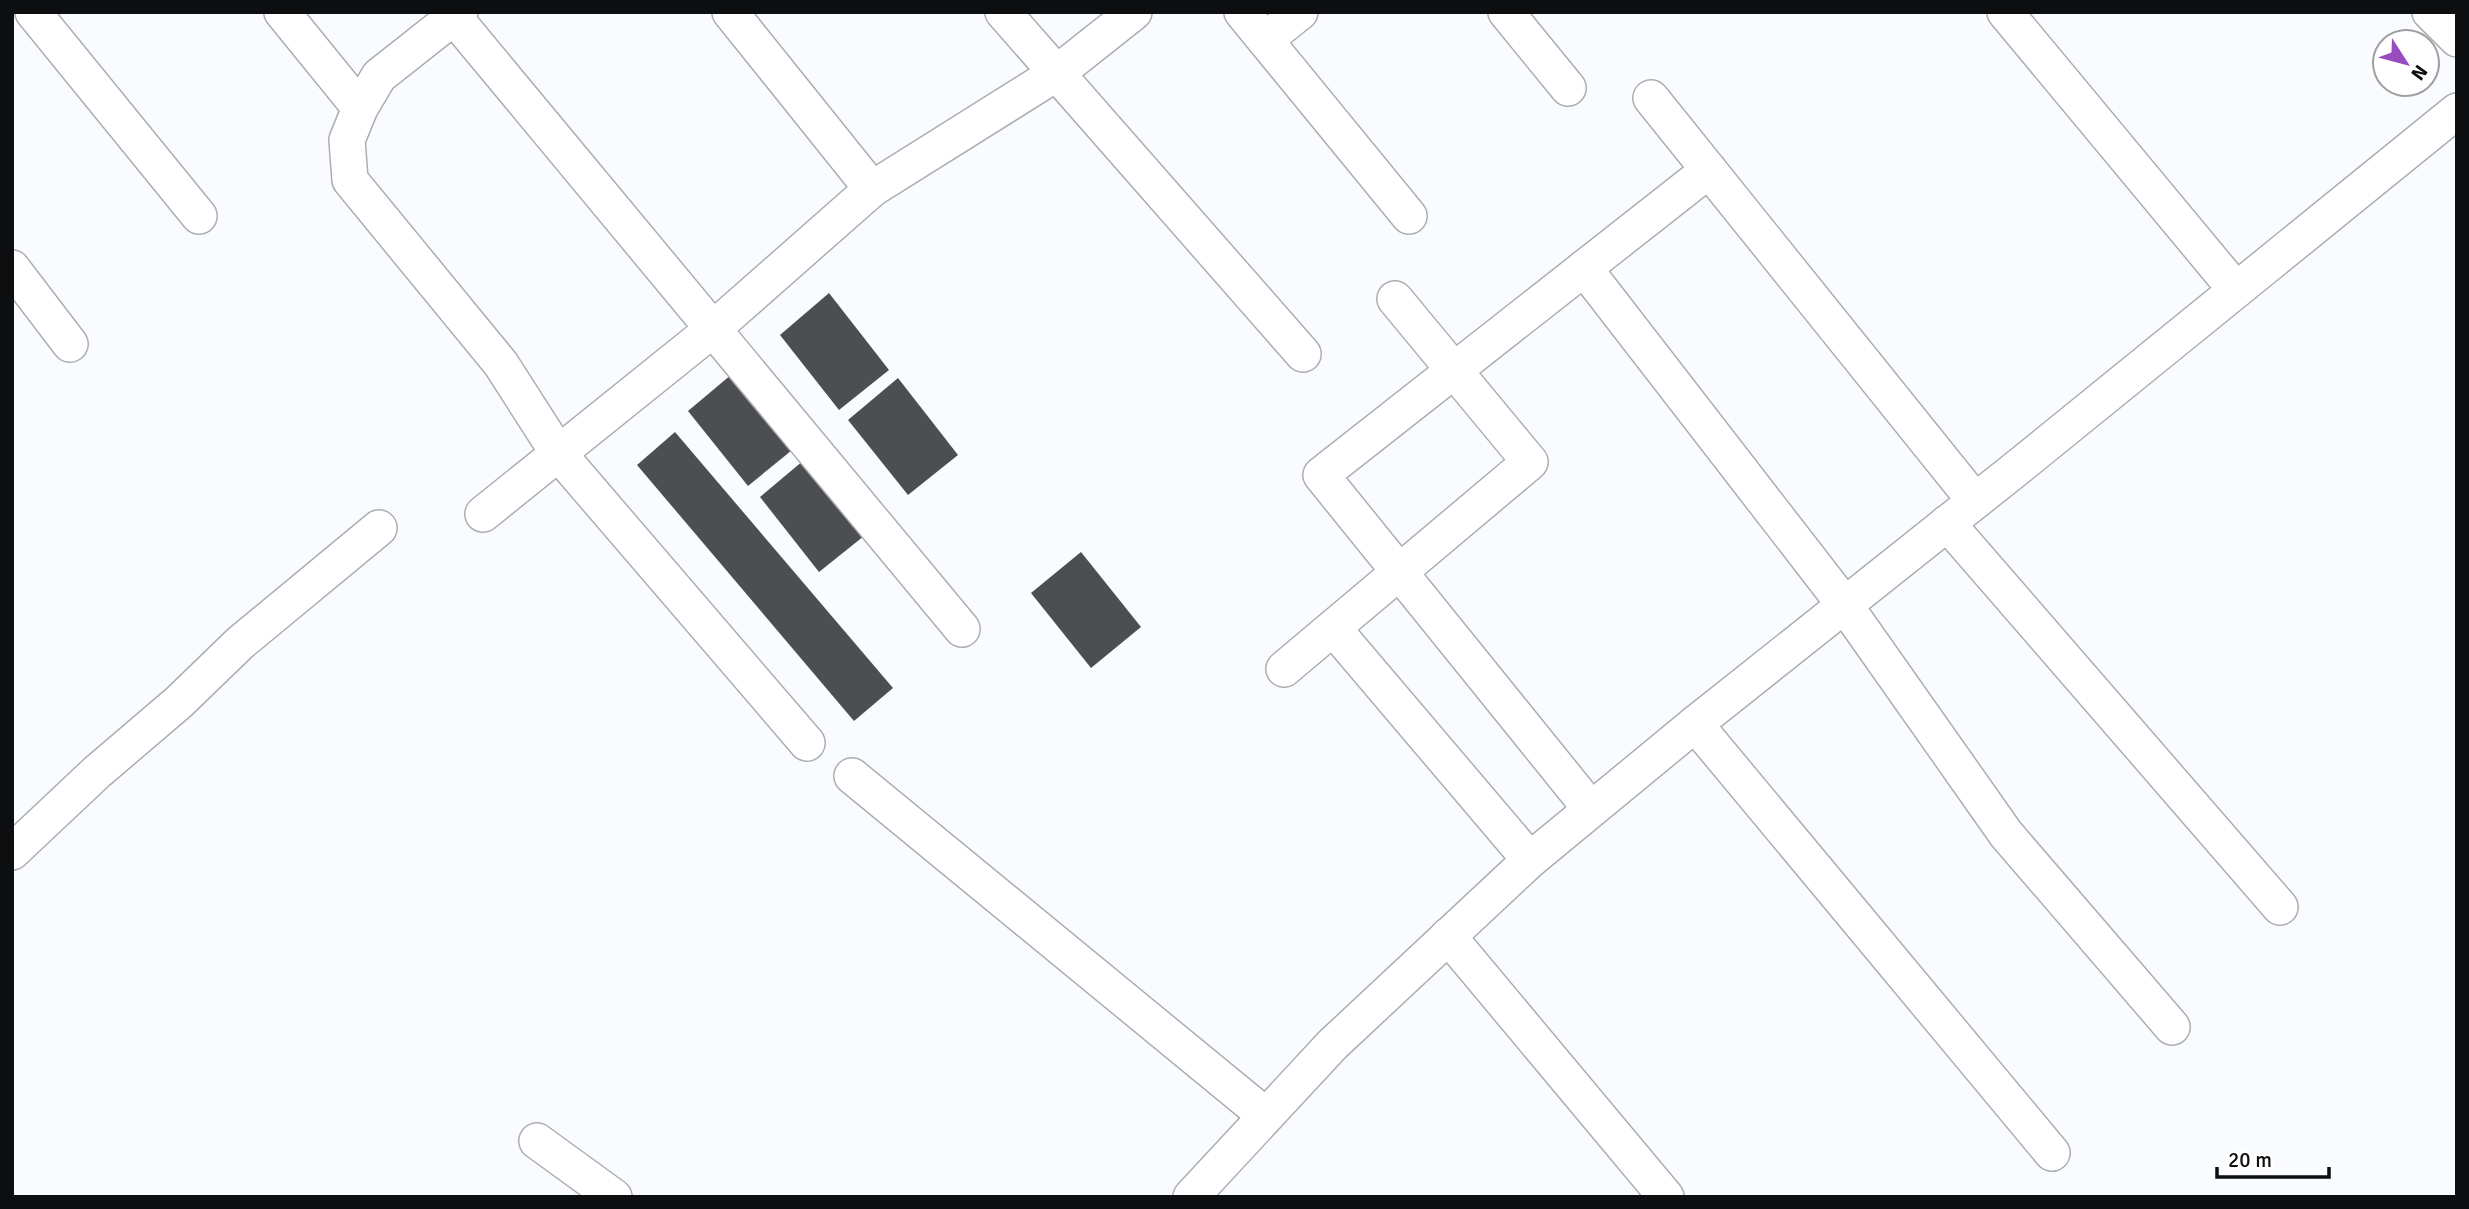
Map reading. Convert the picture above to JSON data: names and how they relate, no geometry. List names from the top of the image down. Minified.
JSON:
{"scale_bar":"20 m","north":"bottom right"}
